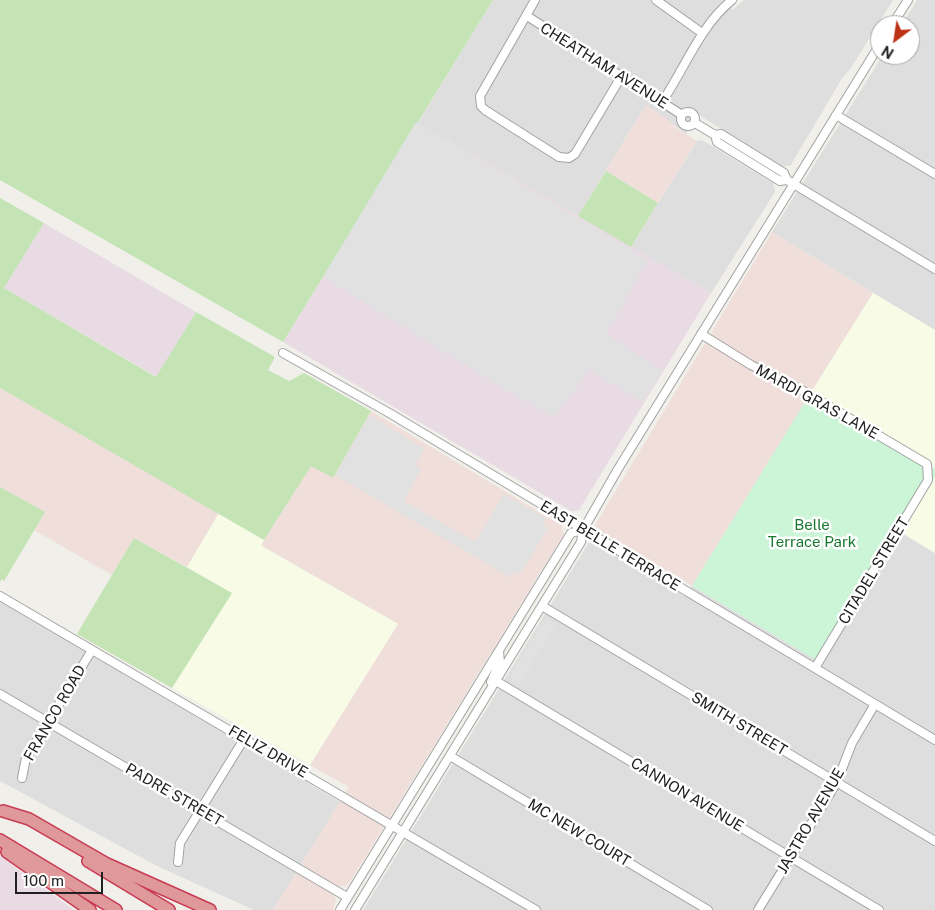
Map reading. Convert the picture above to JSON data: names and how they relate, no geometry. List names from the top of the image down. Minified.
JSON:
{"streets":{"street":["CHEATHAM AVENUE","MARDI GRAS LANE","EAST BELLE TERRACE","CITADEL STREET","FRANCO ROAD","SMITH STREET","FELIZ DRIVE","PADRE STREET","CANNON AVENUE","JASTRO AVENUE","MC NEW COURT"]},"crossings":[["MARDI GRAS LANE","CITADEL STREET"],["EAST BELLE TERRACE","CITADEL STREET"],["EAST BELLE TERRACE","JASTRO AVENUE"],["FRANCO ROAD","FELIZ DRIVE"],["FRANCO ROAD","PADRE STREET"],["SMITH STREET","JASTRO AVENUE"],["CANNON AVENUE","JASTRO AVENUE"]],"parks":["Belle Terrace Park"],"scale_bar":"100 m","north":"bottom left"}
